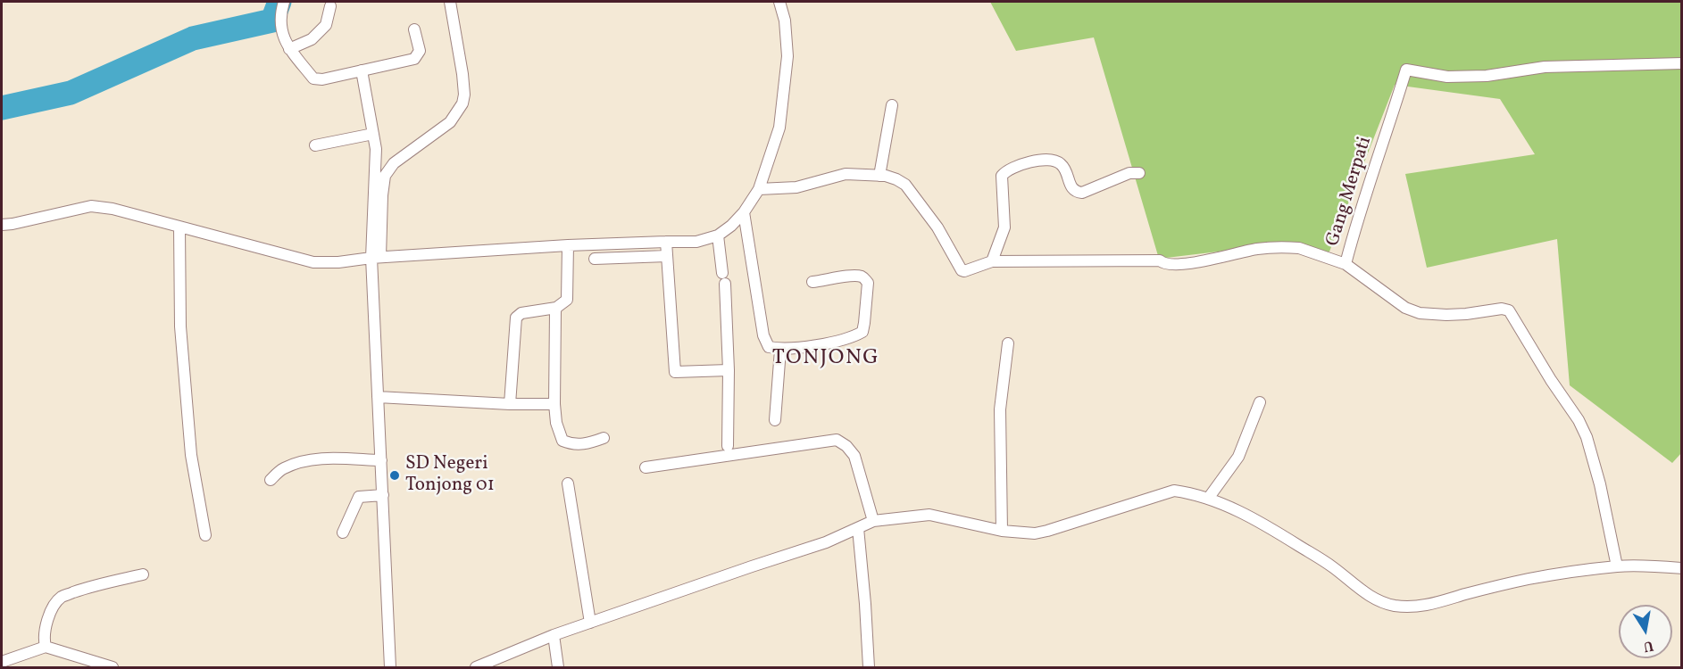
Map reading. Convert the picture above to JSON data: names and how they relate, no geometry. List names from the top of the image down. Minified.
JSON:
{"streets":{"street":["Gang Merpati"]},"districts":["TONJONG"],"places":["SD Negeri Tonjong 01"],"north":"bottom"}
